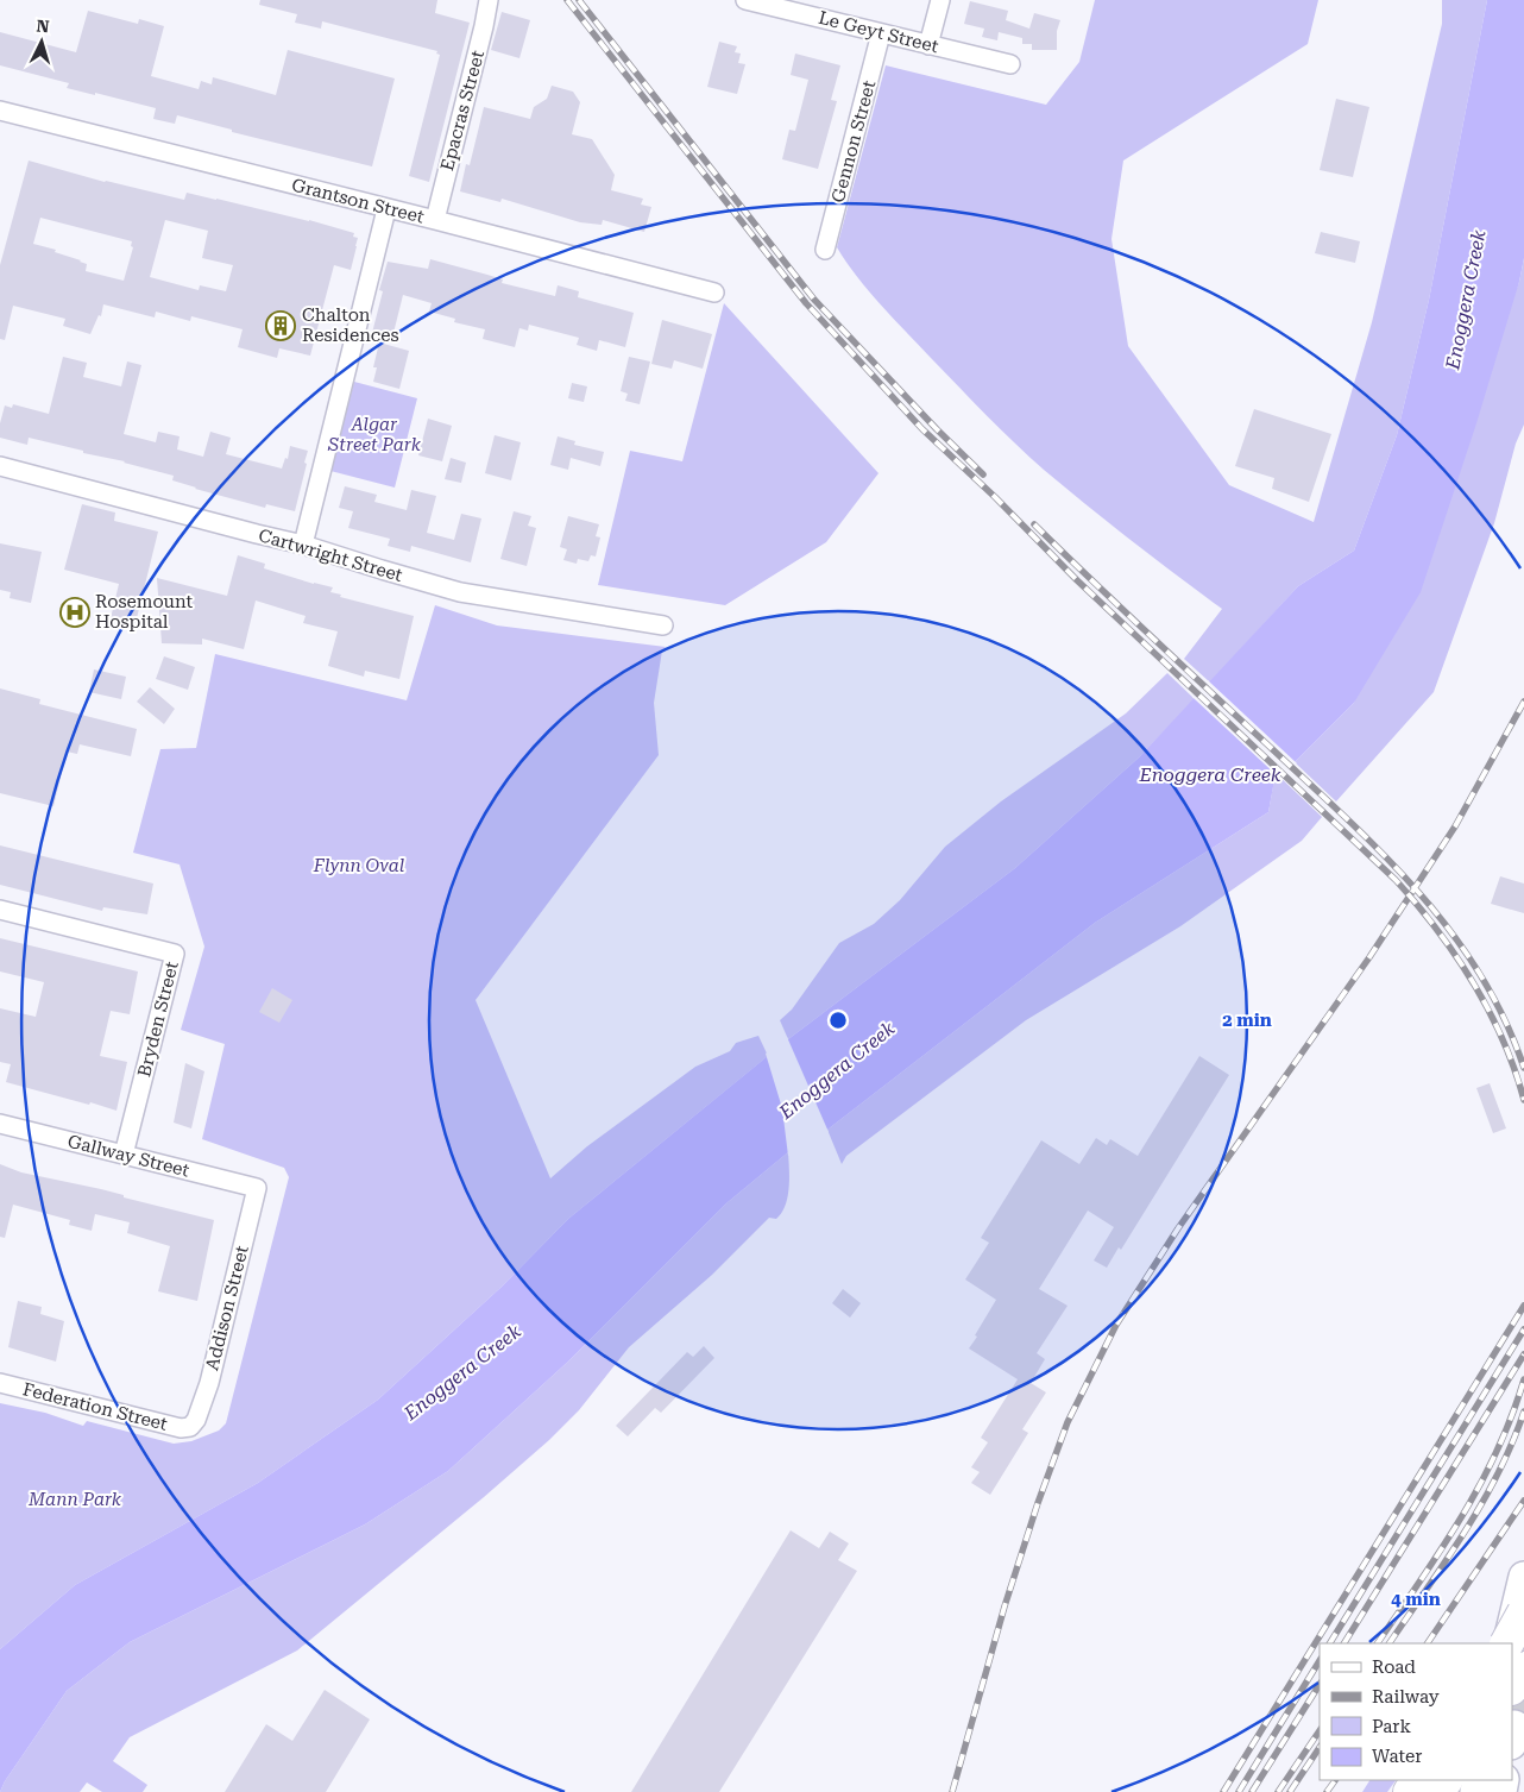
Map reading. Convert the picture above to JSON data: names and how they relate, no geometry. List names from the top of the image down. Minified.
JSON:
{"streets":{"street":["Le Geyt Street","Epacras Street","Gennon Street","Grantson Street","Cartwright Street","Bryden Street","Gallway Street","Addison Street","Federation Street"]},"crossings":[["Le Geyt Street","Gennon Street"],["Epacras Street","Grantson Street"],["Bryden Street","Gallway Street"],["Gallway Street","Addison Street"],["Addison Street","Federation Street"]],"water":["Enoggera Creek"],"parks":["Algar Street Park","Flynn Oval","Mann Park"],"places":{"building":["Chalton Residences"],"hospital":["Rosemount Hospital"]},"legend":["Road","Railway","Park","Water"],"north":"top","rings":["2 min","4 min"]}
